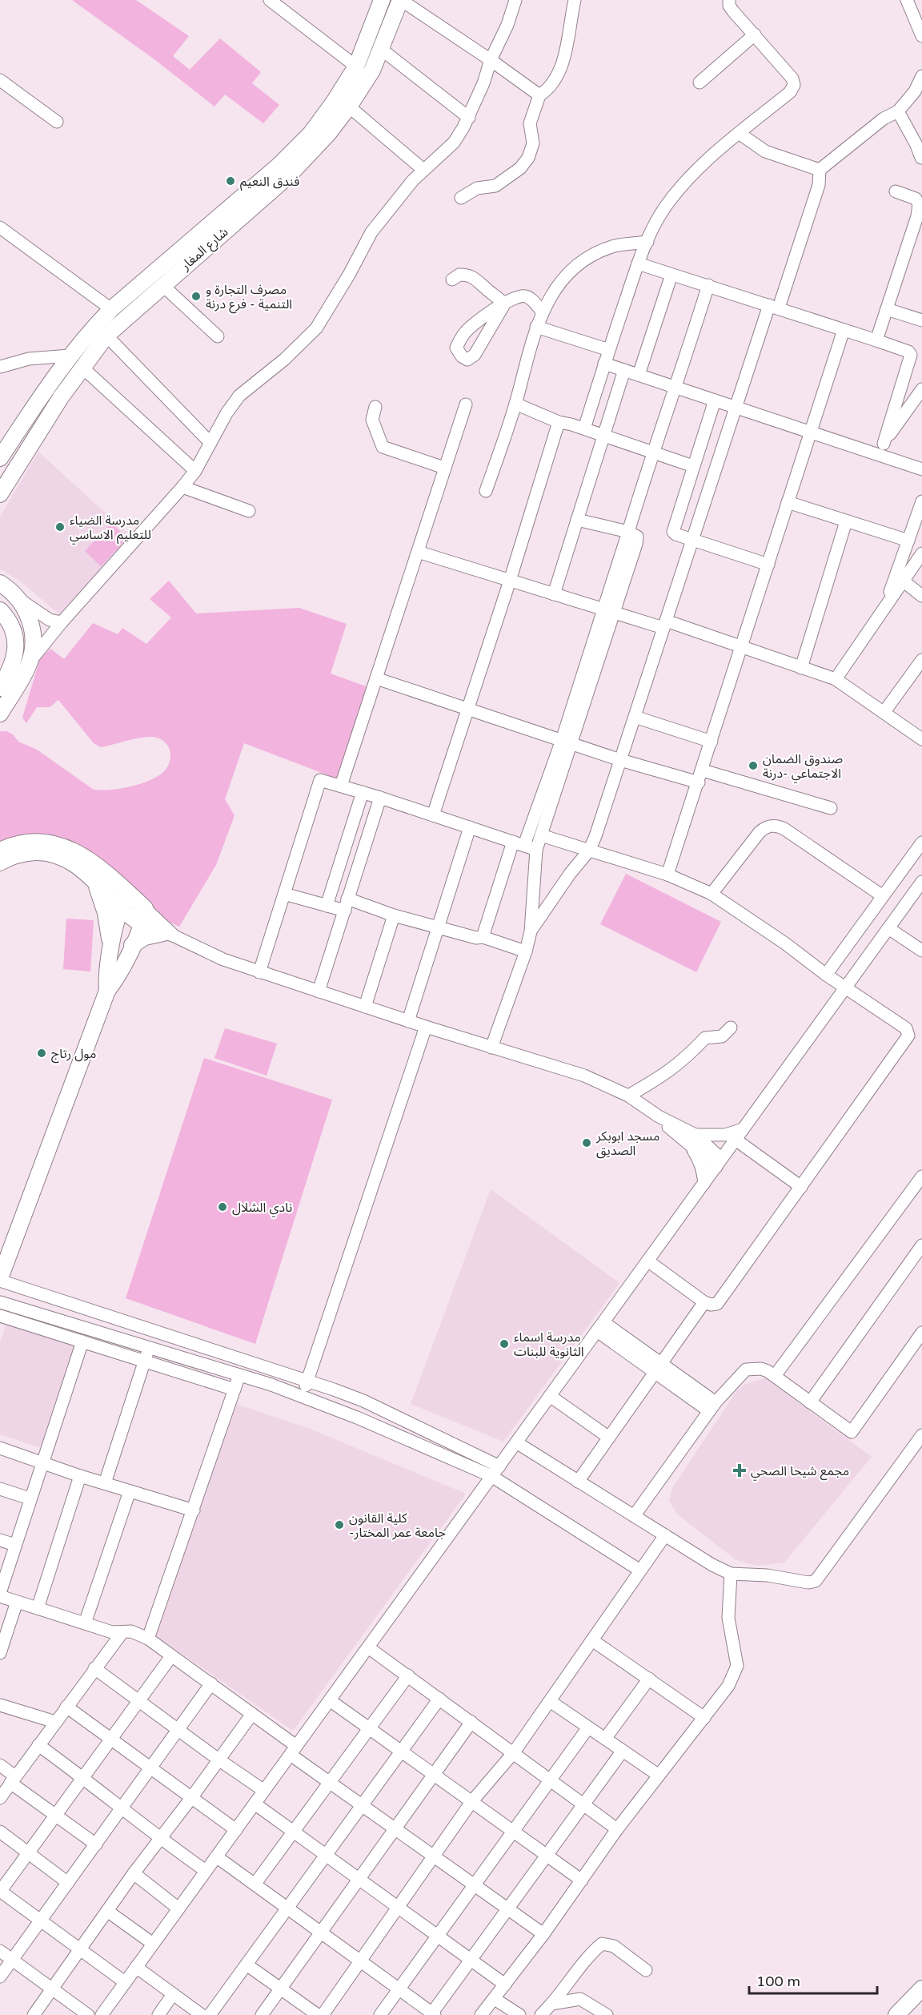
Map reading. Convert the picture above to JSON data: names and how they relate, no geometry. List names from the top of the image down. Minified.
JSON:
{"streets":{"main road":["شارع المغار"]},"places":{"other":["فندق النعيم","مصرف التجارة و التنمية - فرع درنة","مدرسة الضياء للتعليم الاساسي","صندوق الضمان الاجتماعي -درنة","مول رتاج","مسجد ابوبكر الصديق","نادي الشلال","مدرسة اسماء الثانوية للبنات","كلية القانون -جامعة عمر المختار"],"health":["مجمع شيحا الصحي"]},"scale_bar":"100 m"}
